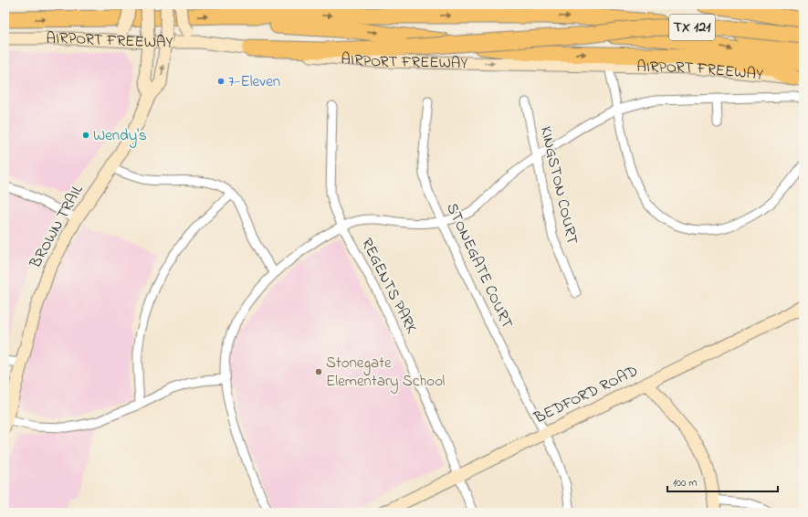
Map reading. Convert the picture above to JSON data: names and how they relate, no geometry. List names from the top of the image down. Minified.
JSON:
{"streets":{"highway":["TX 121","AIRPORT FREEWAY"],"main road":["BROWN TRAIL","BEDFORD ROAD"],"street":["KINGSTON COURT","STONEGATE COURT","REGENTS PARK"]},"crossings":[["AIRPORT FREEWAY","BROWN TRAIL"],["STONEGATE COURT","BEDFORD ROAD"],["REGENTS PARK","BEDFORD ROAD"]],"places":["7-Eleven","Wendy's","Stonegate Elementary School"],"scale_bar":"100 m"}
